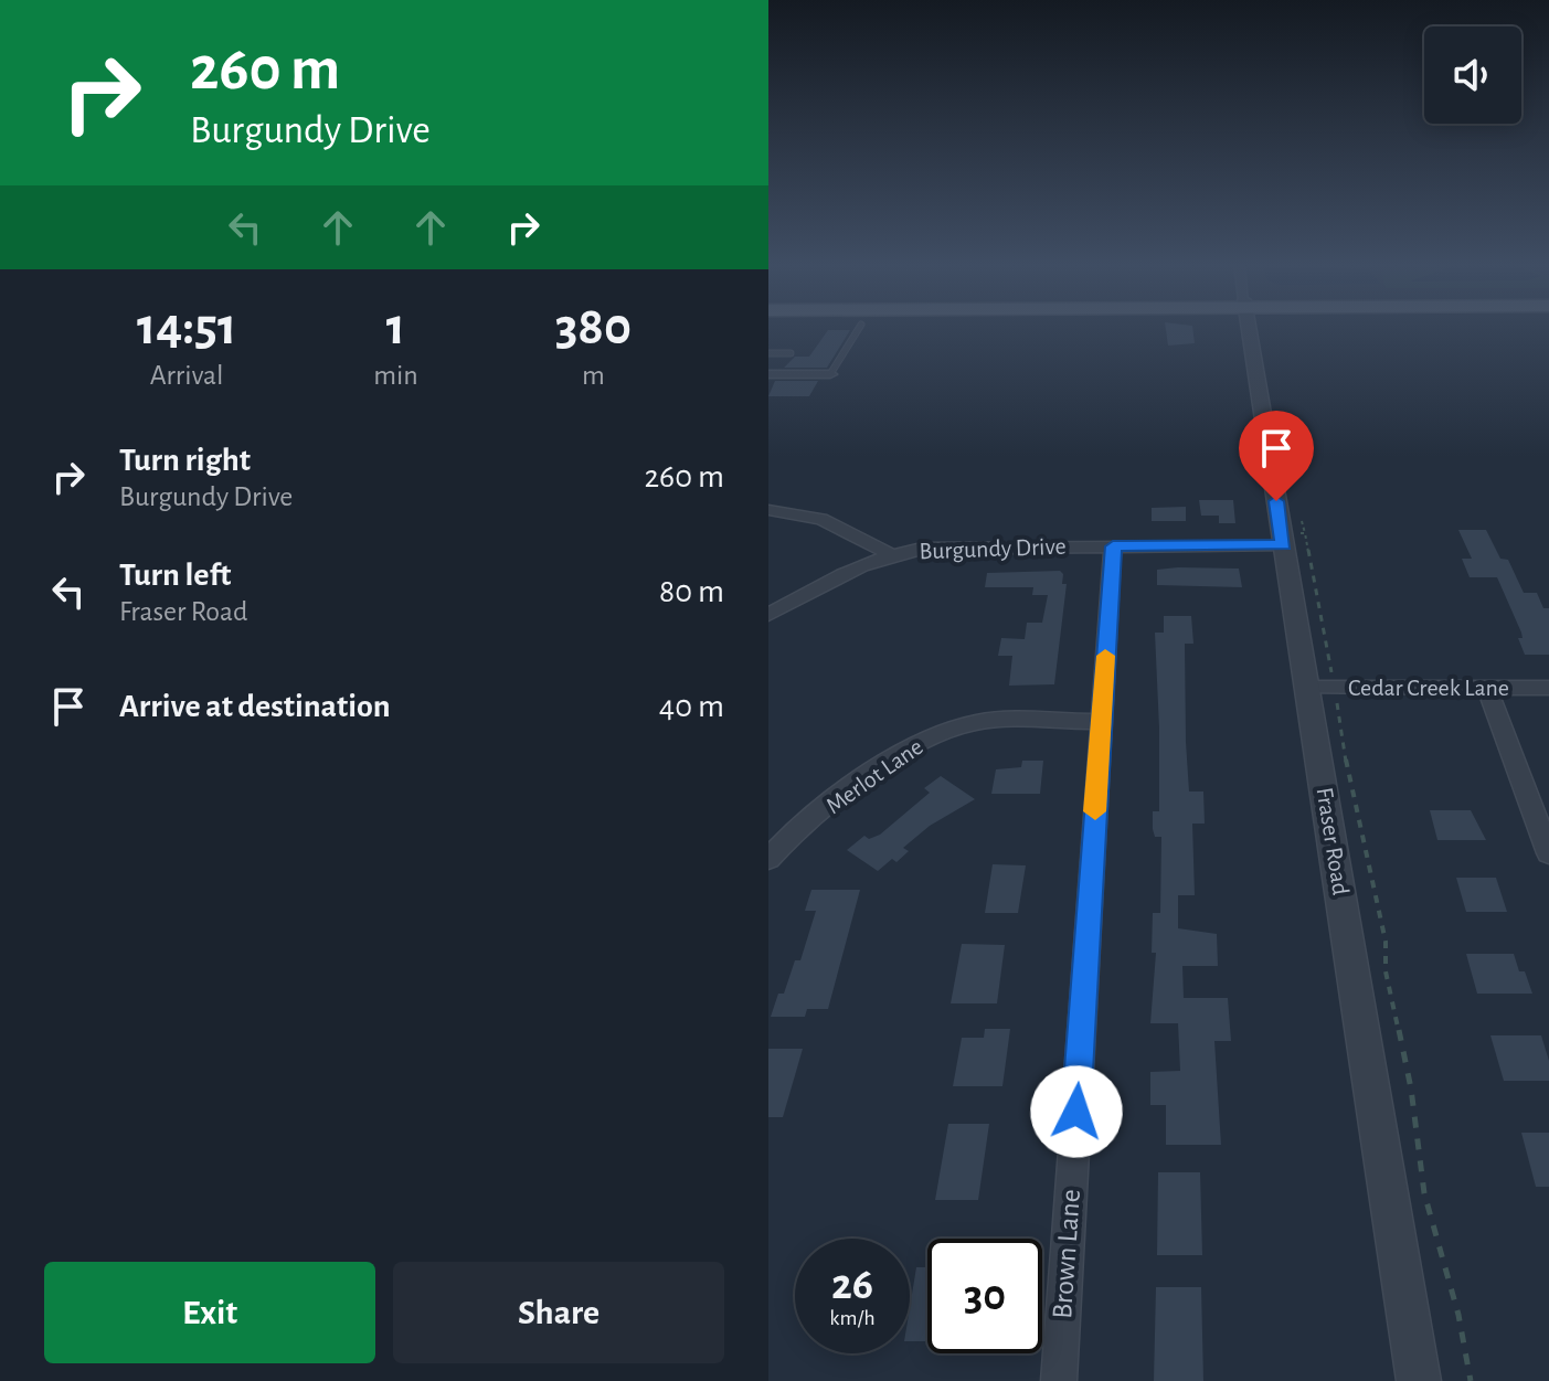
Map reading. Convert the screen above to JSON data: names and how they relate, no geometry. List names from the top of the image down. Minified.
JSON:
{"streets":{"street":["Burgundy Drive","Cedar Creek Lane","Merlot Lane","Fraser Road","Brown Lane"]},"crossings":[["Burgundy Drive","Fraser Road"],["Burgundy Drive","Brown Lane"],["Cedar Creek Lane","Fraser Road"],["Merlot Lane","Brown Lane"]],"page":{"turn":["260 m","Burgundy Drive"],"eta":["14:51","Arrival","1","min","380","m"],"list":[{"name":"Turn right","note":"Burgundy Drive","value":"260 m"},{"name":"Turn left","note":"Fraser Road","value":"80 m"},{"name":"Arrive at destination","value":"40 m"}],"speed":"26 km/h","limit":"30","buttons":["Exit","Share"]}}
